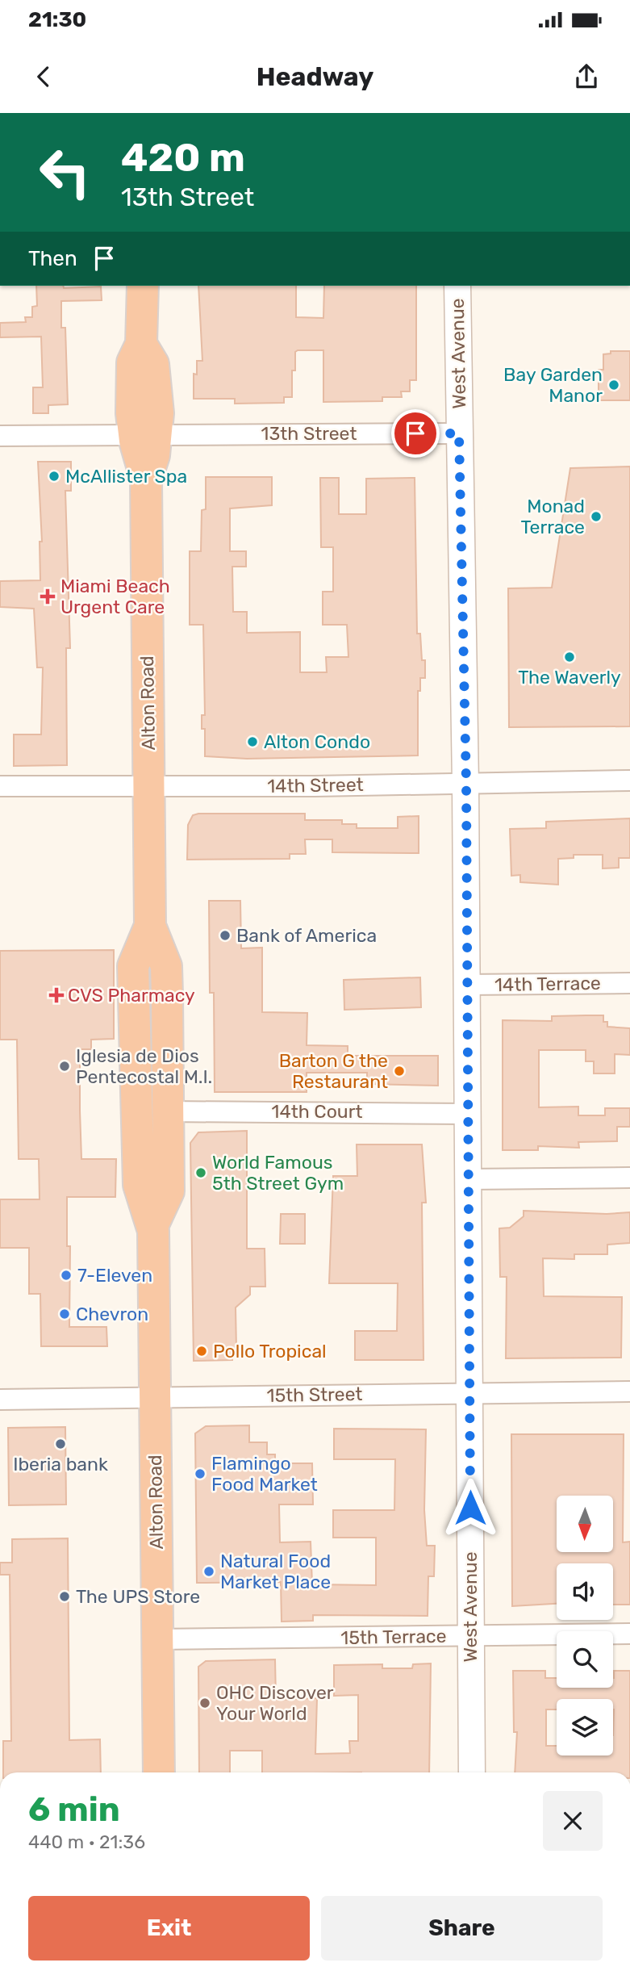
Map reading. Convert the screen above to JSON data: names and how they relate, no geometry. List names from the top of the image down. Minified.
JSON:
{"streets":{"highway":["Alton Road"],"street":["West Avenue","13th Street","14th Street","14th Terrace","14th Court","15th Street","15th Terrace"]},"crossings":[["West Avenue","13th Street"],["West Avenue","14th Street"],["West Avenue","14th Terrace"],["West Avenue","14th Court"],["West Avenue","15th Street"],["West Avenue","15th Terrace"],["13th Street","Alton Road"],["Alton Road","14th Street"],["Alton Road","14th Court"],["Alton Road","15th Street"],["Alton Road","15th Terrace"]],"places":{"other":["Bay Garden Manor","McAllister Spa","Monad Terrace","The Waverly","Alton Condo","Bank of America","Iglesia de Dios Pentecostal M.I.","Barton G the Restaurant","World Famous 5th Street Gym","7-Eleven","Chevron","Pollo Tropical","Iberia bank","Flamingo Food Market","Natural Food Market Place","The UPS Store","OHC Discover Your World"],"health":["Miami Beach Urgent Care","CVS Pharmacy"]},"north":"bottom","page":{"status":"21:30","header":"Headway","turn":["420 m","13th Street"],"then":"Then","heading":["6 min","440 m · 21:36"],"buttons":["Exit","Share"]}}
